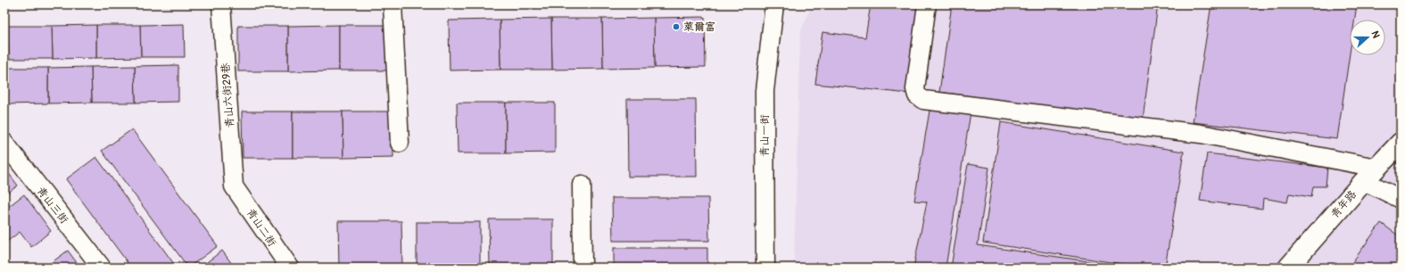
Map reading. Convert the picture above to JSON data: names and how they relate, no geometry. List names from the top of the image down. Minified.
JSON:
{"streets":{"street":["青山六街29巷","青山一街","青年路","青山三街","青山二街"]},"crossings":[["青山六街29巷","青山二街"]],"places":["萊爾富"],"north":"right"}
